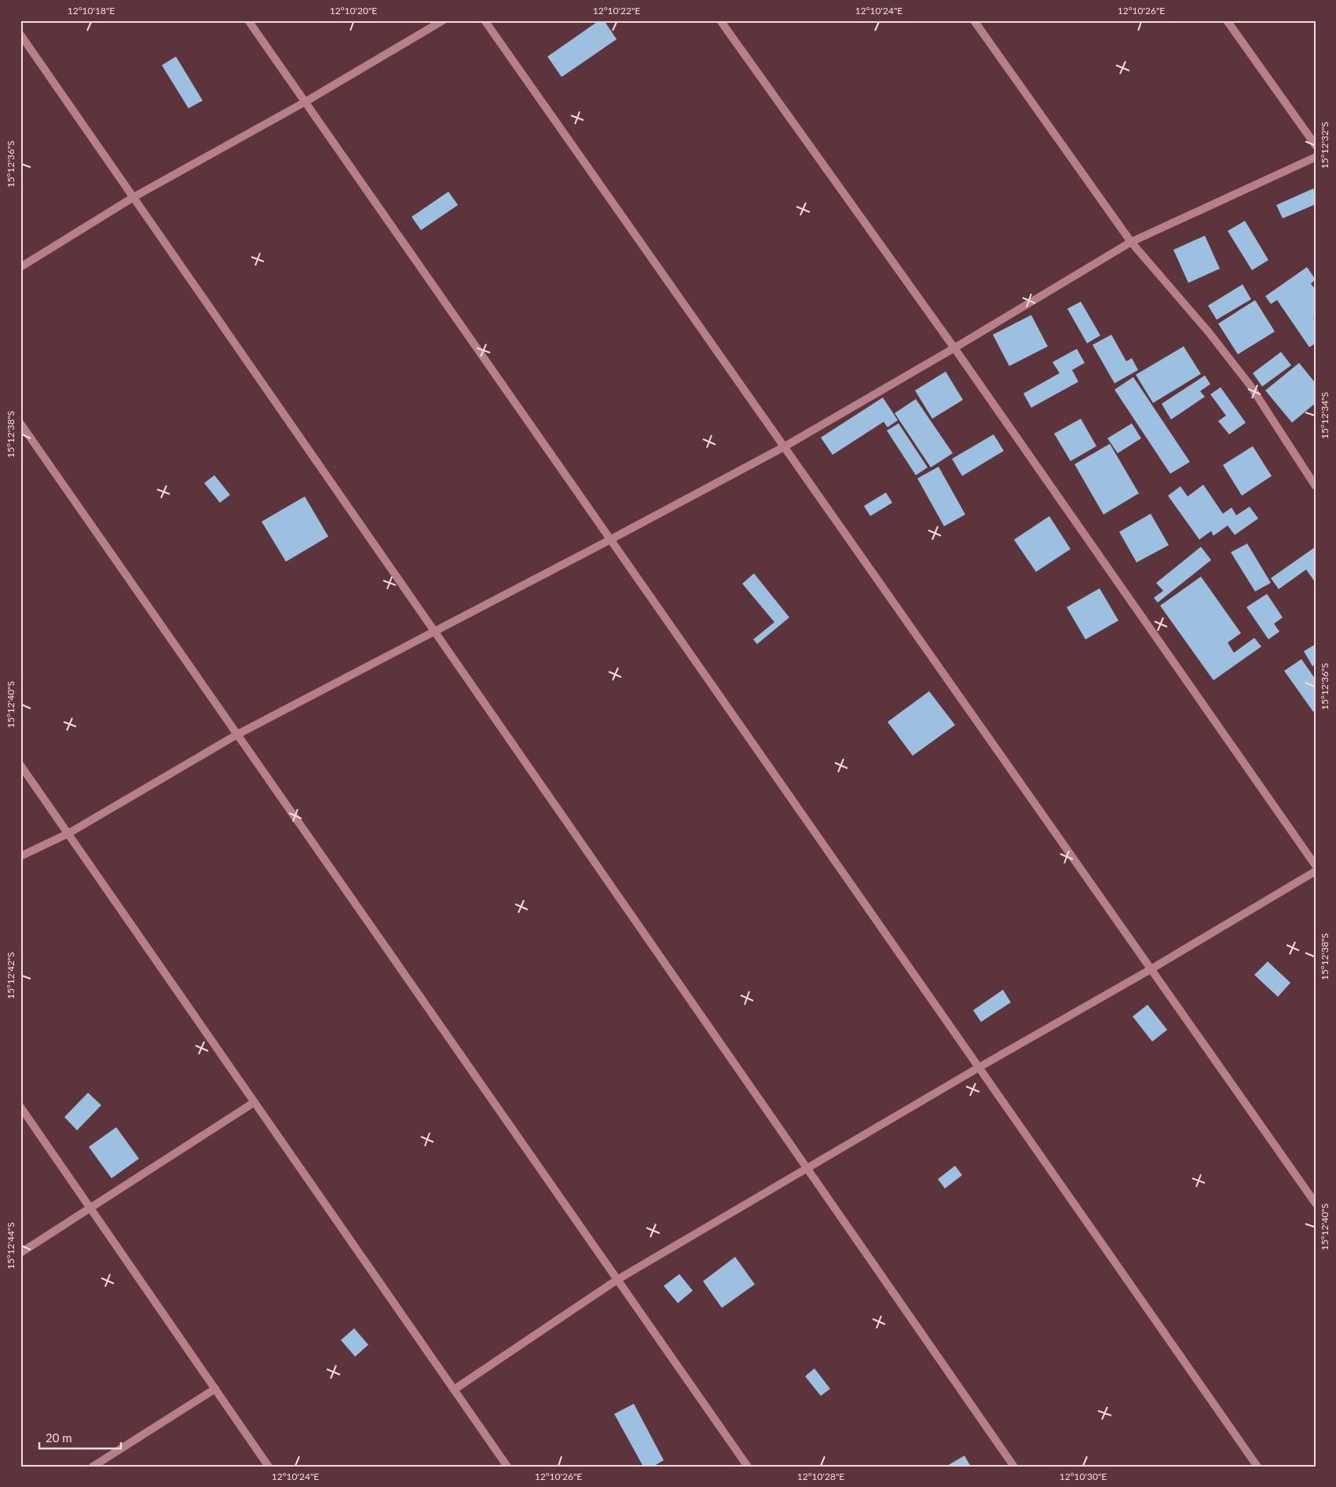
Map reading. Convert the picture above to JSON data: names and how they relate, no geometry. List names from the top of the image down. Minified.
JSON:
{"scale_bar":"20 m","coordinates":["12°10'18\"E","12°10'20\"E","12°10'22\"E","12°10'24\"E","12°10'26\"E","15°12'32\"S","15°12'36\"S","15°12'34\"S","15°12'38\"S","15°12'40\"S","15°12'42\"S","15°12'44\"S","12°10'28\"E","12°10'30\"E"]}
